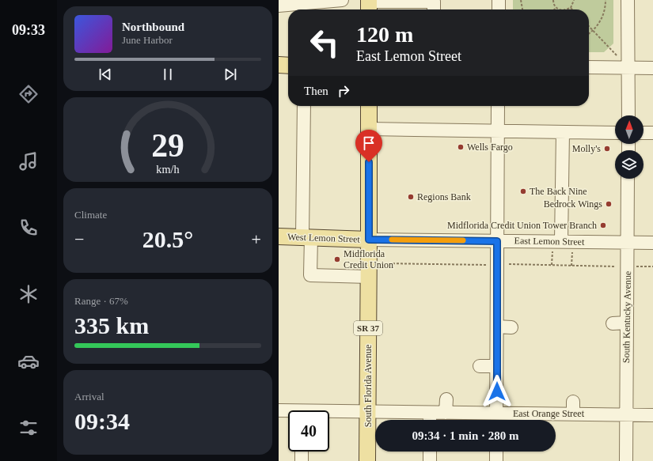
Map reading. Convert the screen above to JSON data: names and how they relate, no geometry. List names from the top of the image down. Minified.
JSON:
{"streets":{"main road":["West Lemon Street","SR 37","South Florida Avenue"],"street":["East Lemon Street","South Kentucky Avenue","East Orange Street"]},"crossings":[["West Lemon Street","East Lemon Street"],["West Lemon Street","South Florida Avenue"],["East Lemon Street","South Kentucky Avenue"],["East Lemon Street","South Florida Avenue"],["South Kentucky Avenue","East Orange Street"],["South Florida Avenue","East Orange Street"]],"places":["Wells Fargo","Molly's","The Back Nine","Regions Bank","Bedrock Wings","Midflorida Credit Union Tower Branch","Midflorida Credit Union"],"north":"top","page":{"tabs":"09:33","turn":["120 m","East Lemon Street"],"song":["Northbound","June Harbor"],"then":"Then","tile":["Climate",["Range · 67%","335 km"],["Arrival","09:34"]],"heat":["−","20.5°","+"],"limit":"40","trip":"09:34 · 1 min · 280 m","gauge":["29","km/h"]}}
